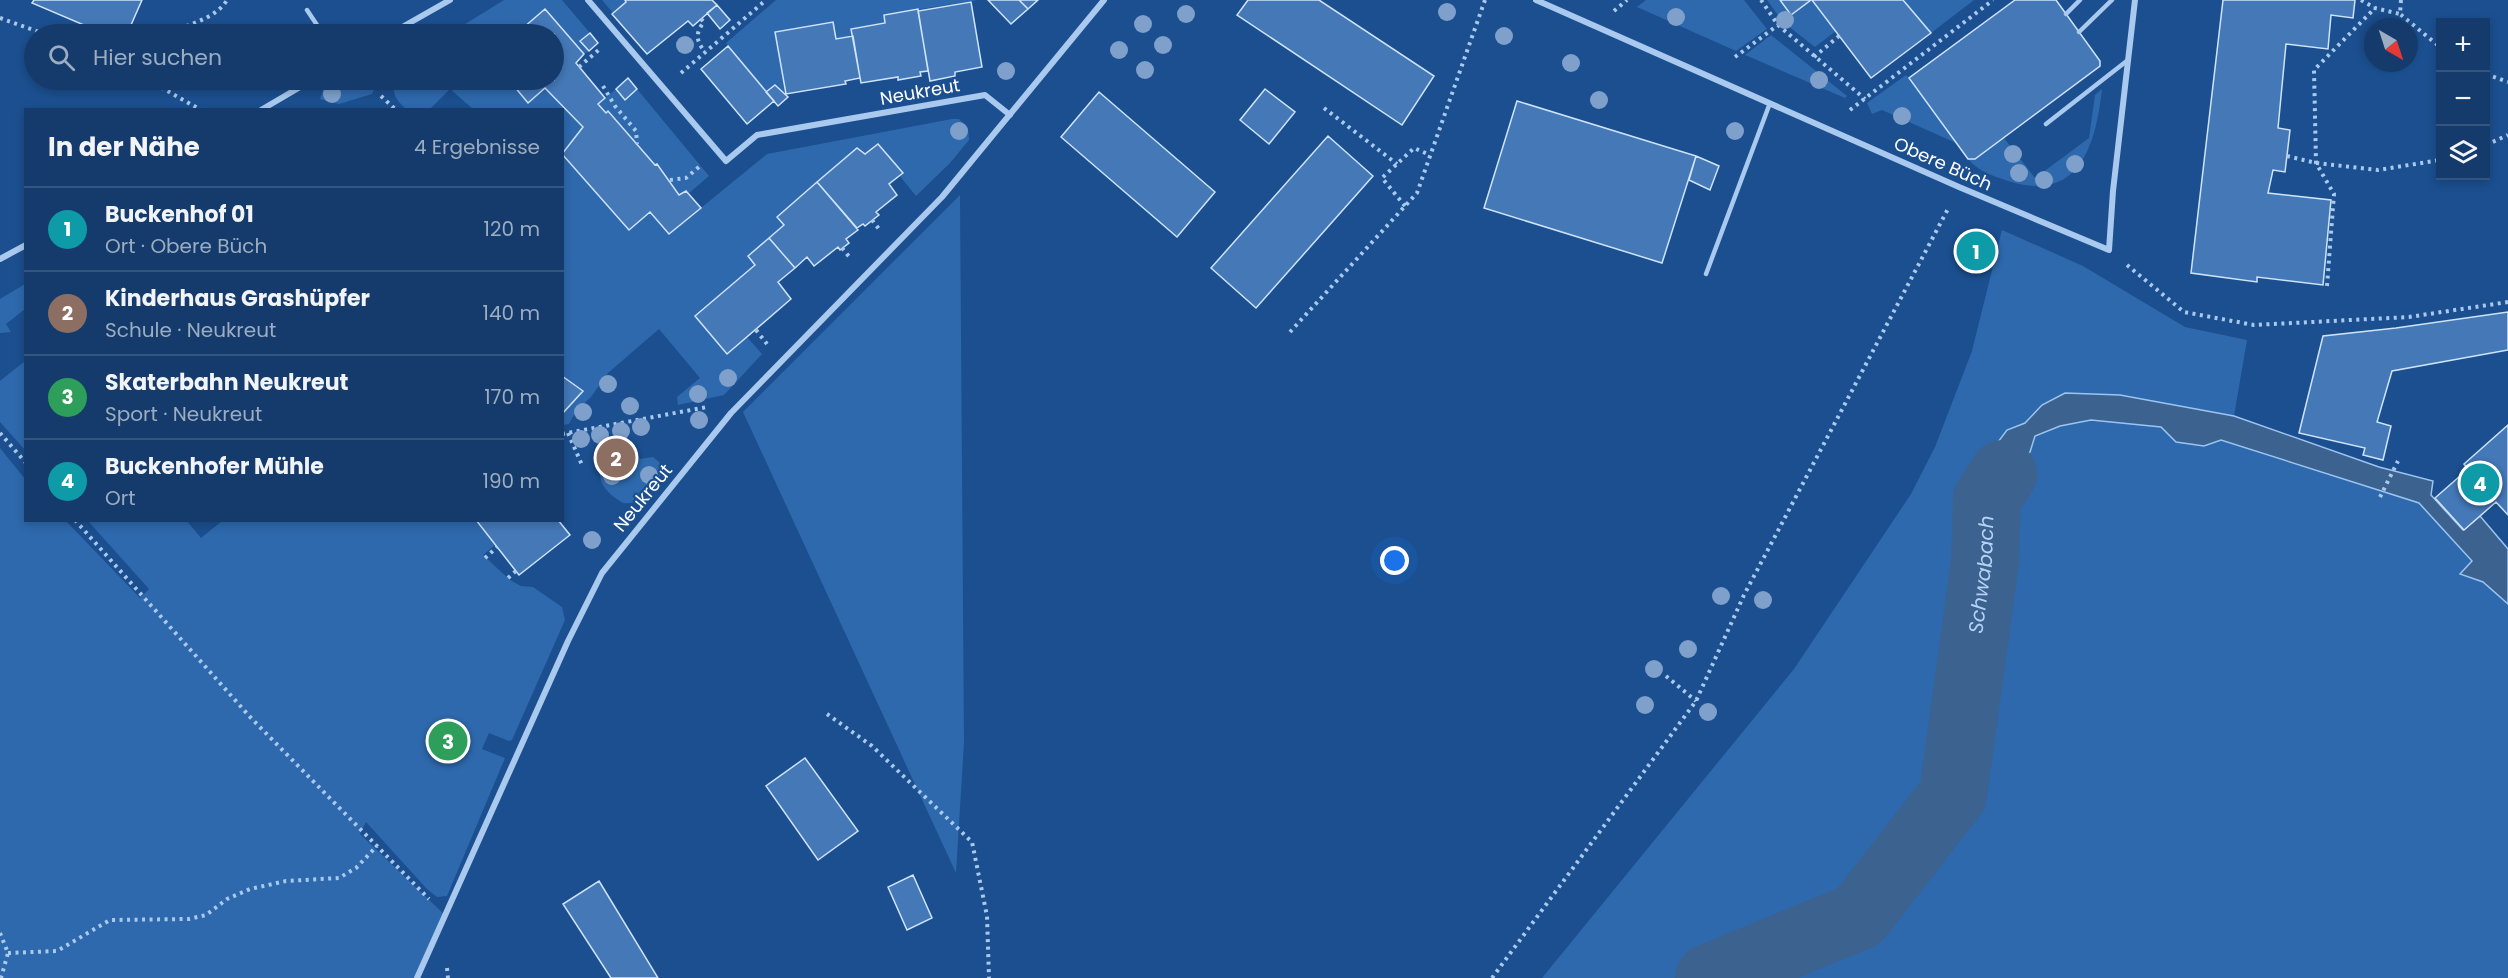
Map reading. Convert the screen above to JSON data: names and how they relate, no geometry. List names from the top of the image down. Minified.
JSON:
{"streets":{"street":["Neukreut","Obere Büch"]},"water":["Schwabach"],"north":"bottom right","page":{"map_buttons":["+","−"],"search":"Hier suchen","heading":["In der Nähe","4 Ergebnisse"],"list":[{"mark":"1","name":"Buckenhof 01","note":"Ort · Obere Büch","value":"120 m"},{"mark":"2","name":"Kinderhaus Grashüpfer","note":"Schule · Neukreut","value":"140 m"},{"mark":"3","name":"Skaterbahn Neukreut","note":"Sport · Neukreut","value":"170 m"},{"mark":"4","name":"Buckenhofer Mühle","note":"Ort","value":"190 m"}],"pins":["1","2","4","3"]}}
